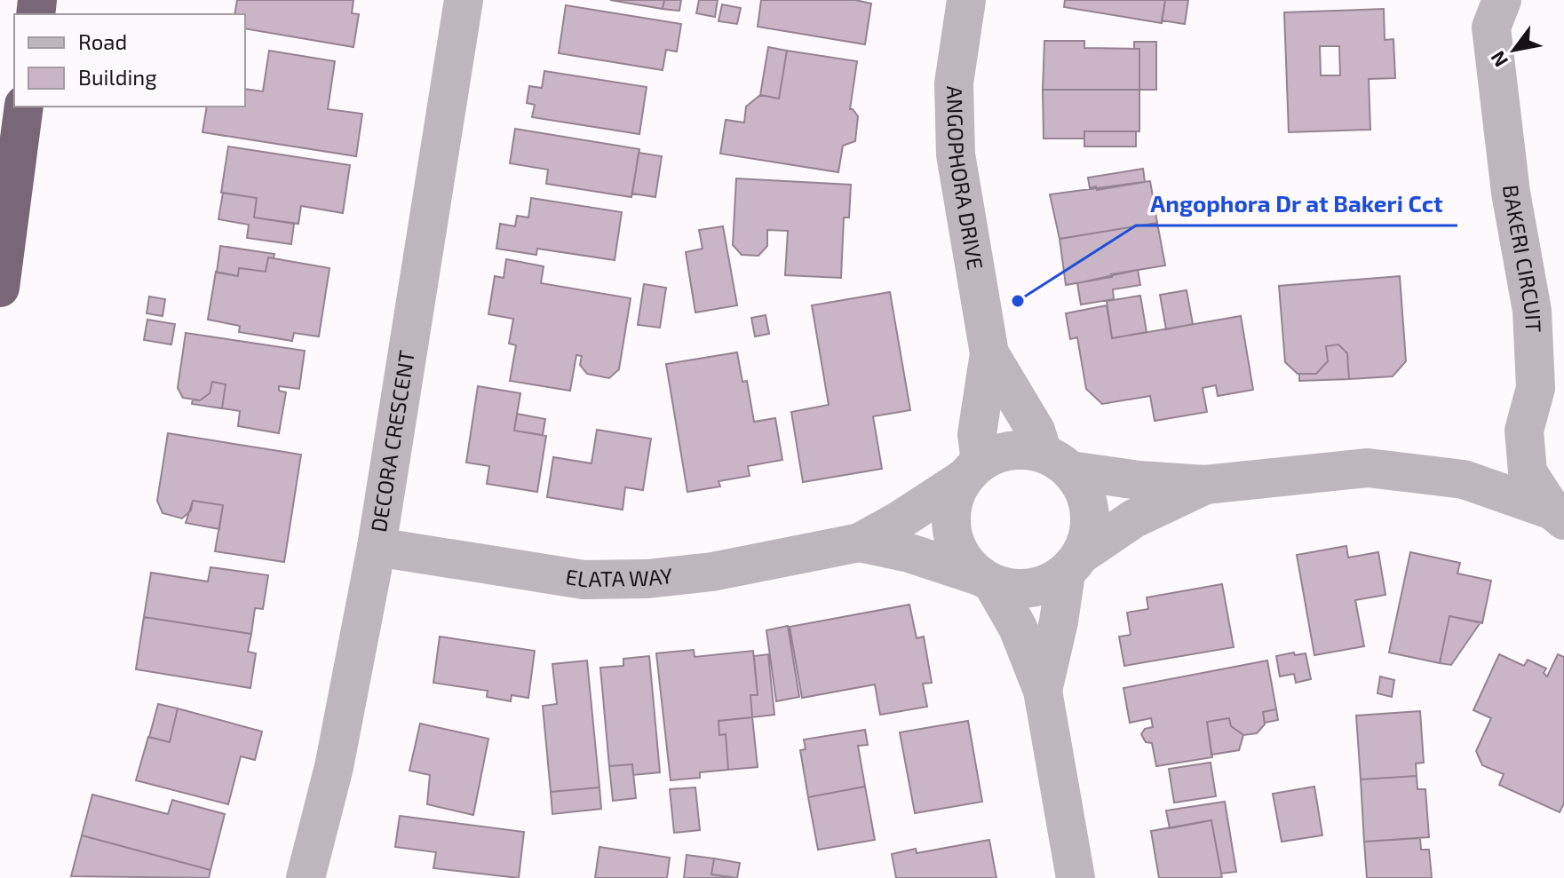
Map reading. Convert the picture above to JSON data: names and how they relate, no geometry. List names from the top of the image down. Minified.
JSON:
{"streets":{"street":["ANGOPHORA DRIVE","BAKERI CIRCUIT","DECORA CRESCENT","ELATA WAY"]},"crossings":[["ANGOPHORA DRIVE","BAKERI CIRCUIT"],["ANGOPHORA DRIVE","ELATA WAY"],["BAKERI CIRCUIT","ELATA WAY"],["DECORA CRESCENT","ELATA WAY"]],"places":["Angophora Dr at Bakeri Cct"],"legend":["Road","Building"],"north":"bottom left"}
